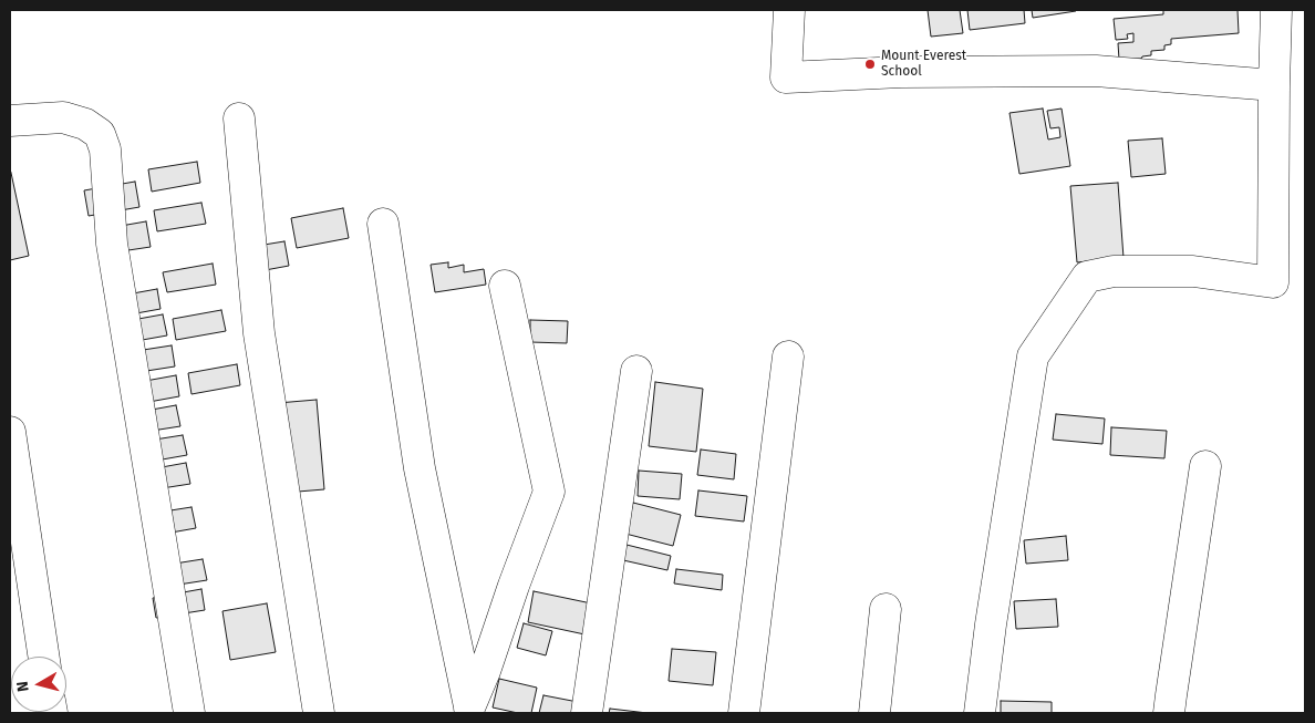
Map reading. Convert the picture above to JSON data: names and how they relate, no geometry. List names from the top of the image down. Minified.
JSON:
{"places":["Mount Everest School"],"north":"left"}
